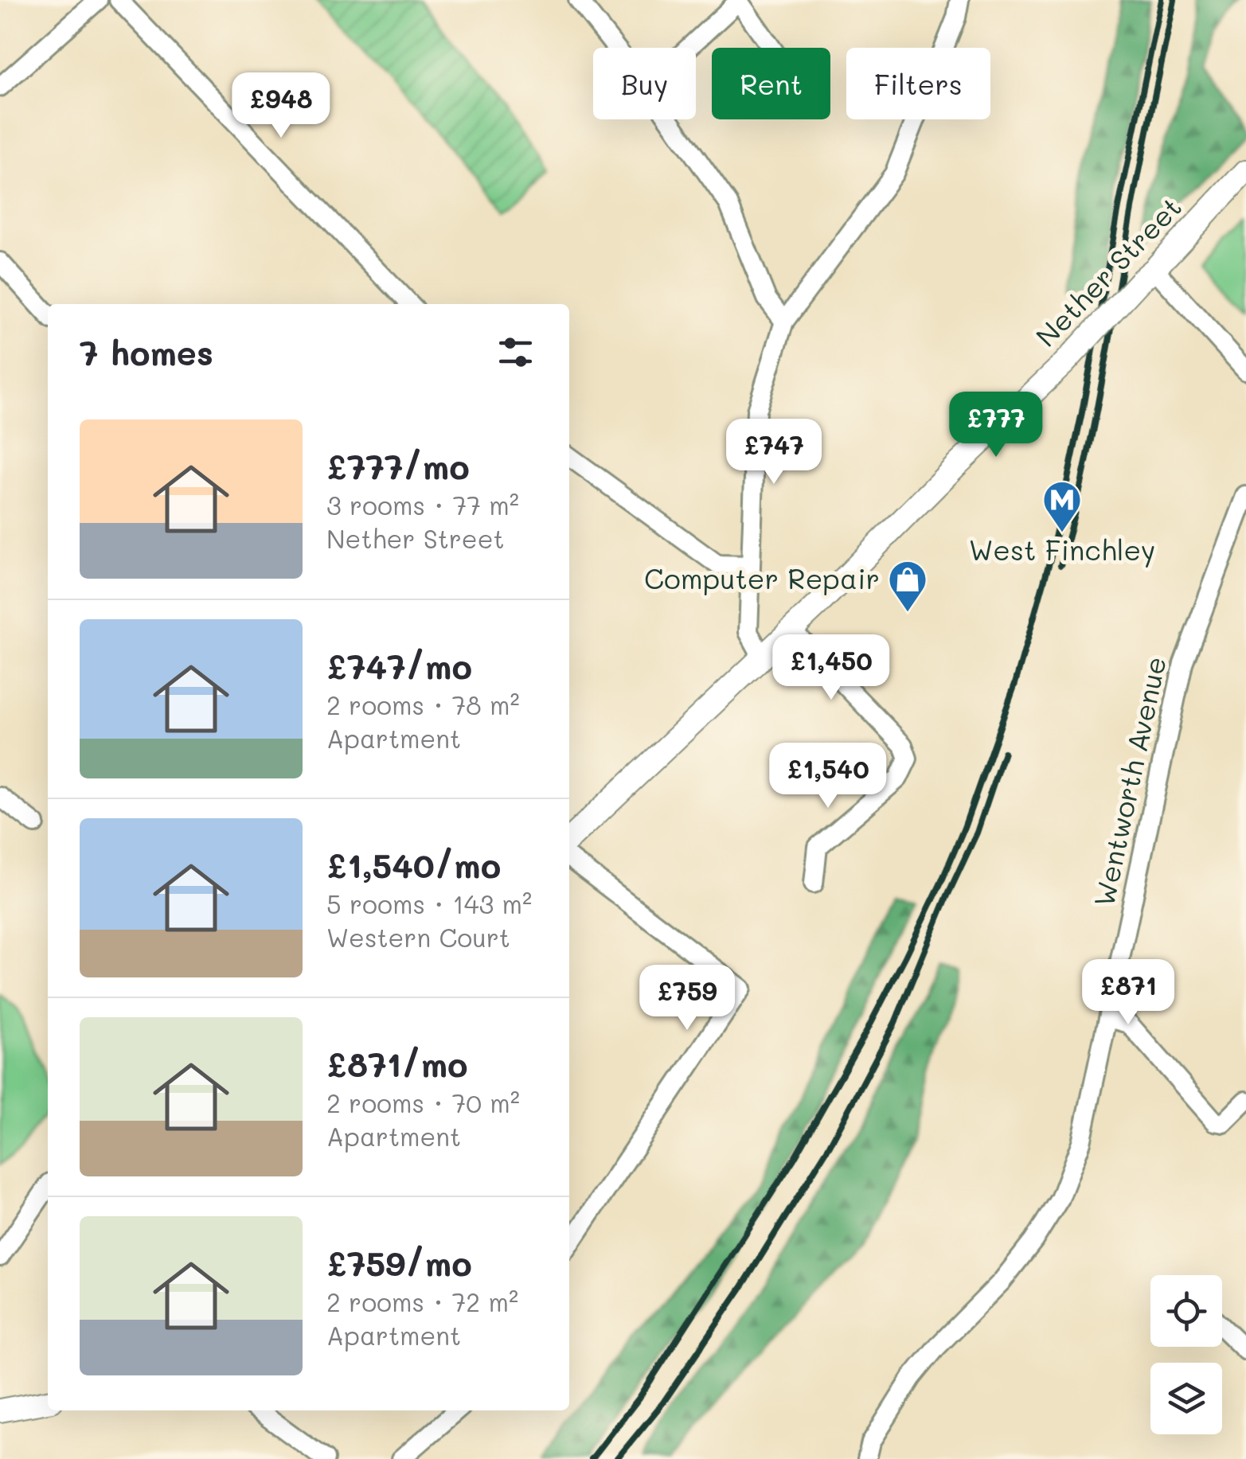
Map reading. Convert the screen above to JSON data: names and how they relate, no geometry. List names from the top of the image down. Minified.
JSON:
{"streets":{"street":["Nether Street","Wentworth Avenue"]},"places":{"metro station":["West Finchley"],"shop":["Computer Repair"]},"page":{"chip":["Buy","Rent","Filters"],"price":["£948","£777","£747","£1,450","£1,540","£871","£759"],"heading":"7 homes","list":[{"name":"£777/mo","note":"3 rooms · 77 m² · Nether Street"},{"name":"£747/mo","note":"2 rooms · 78 m² · Apartment"},{"name":"£1,540/mo","note":"5 rooms · 143 m² · Western Court"},{"name":"£871/mo","note":"2 rooms · 70 m² · Apartment"},{"name":"£759/mo","note":"2 rooms · 72 m² · Apartment"}]}}
